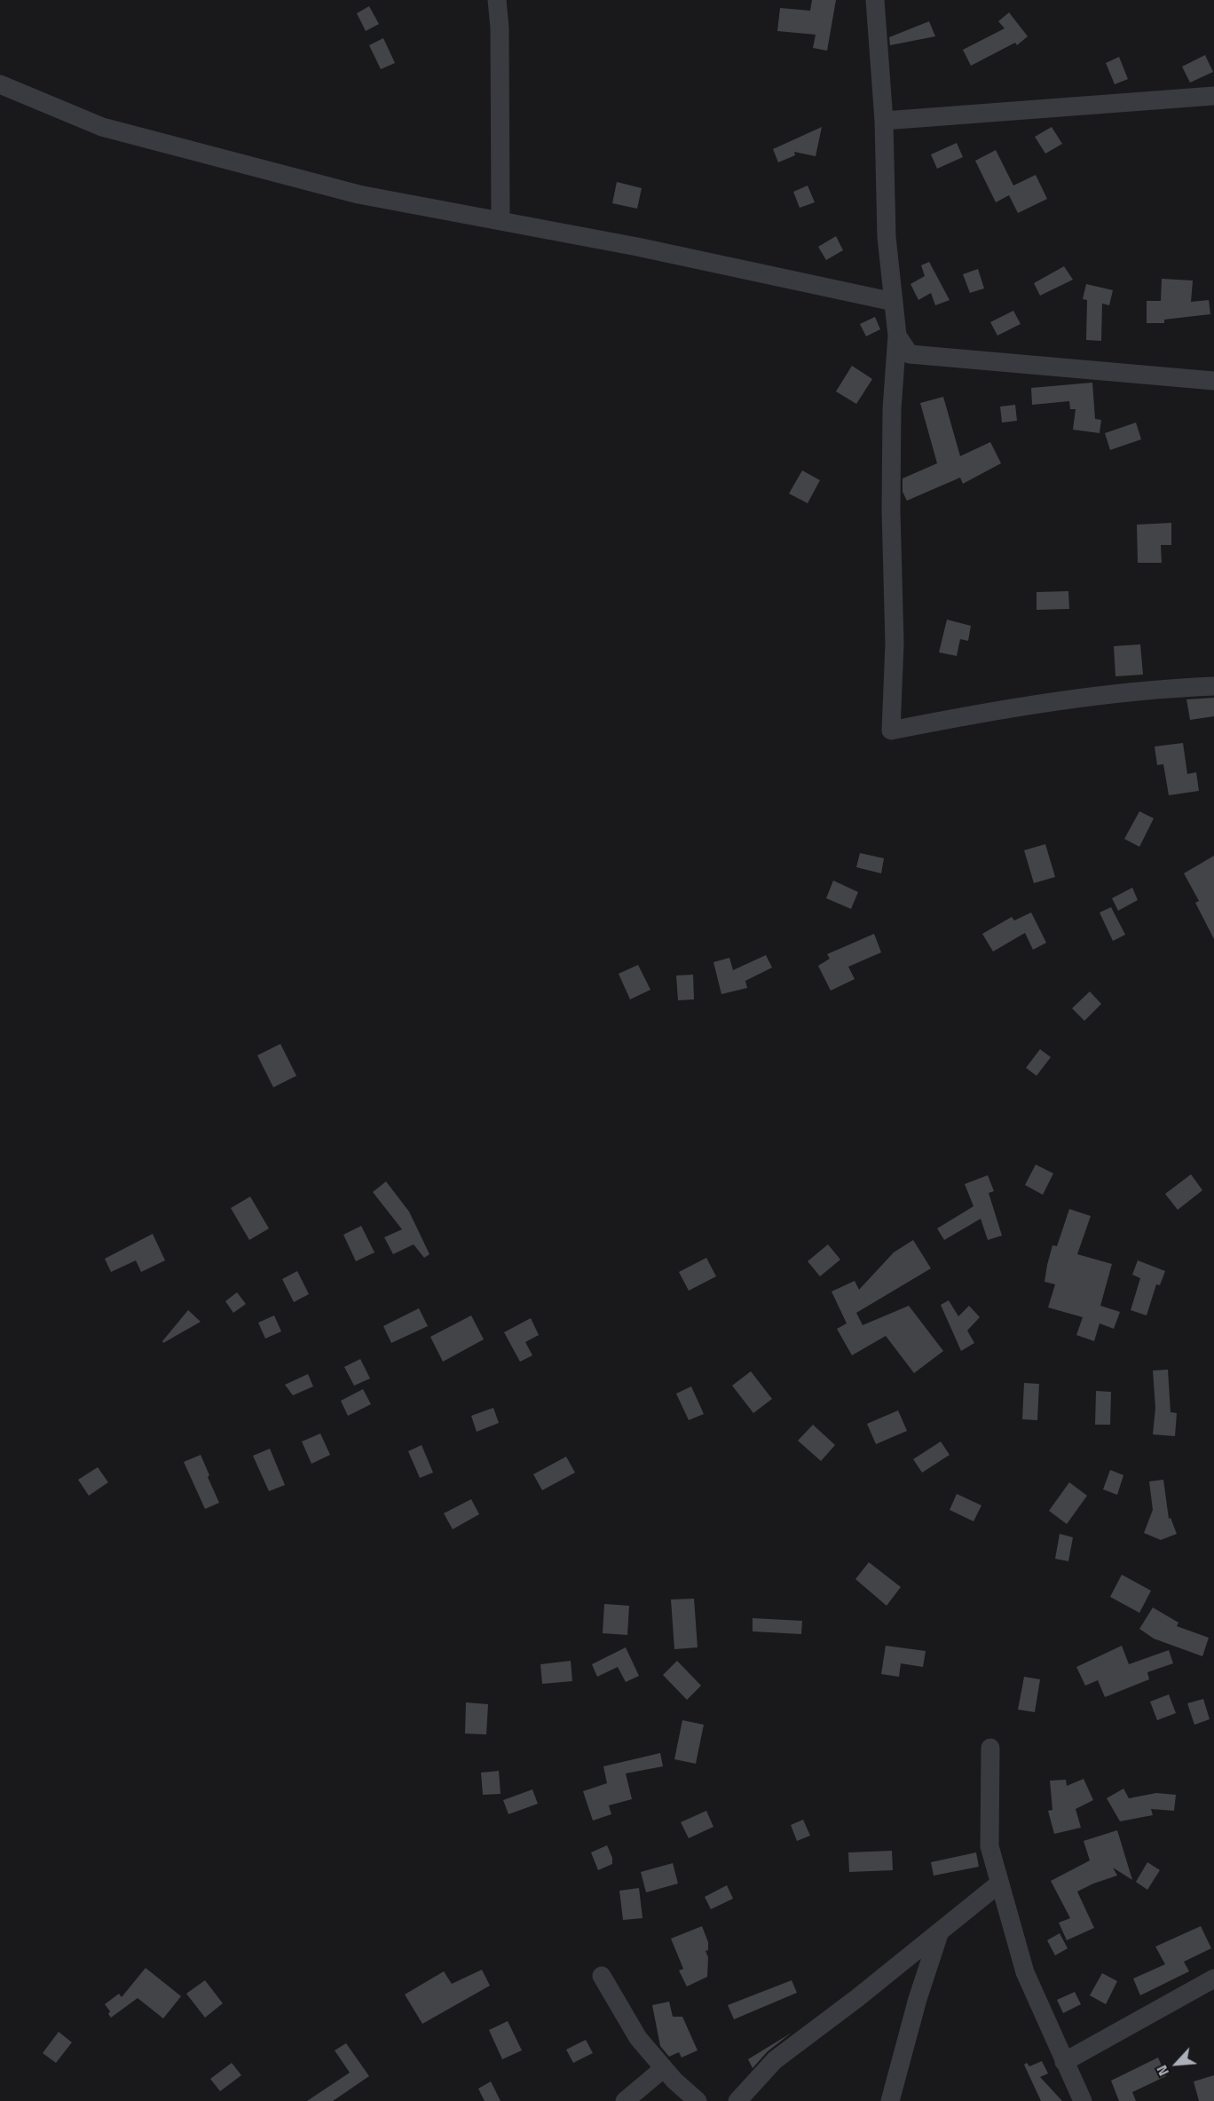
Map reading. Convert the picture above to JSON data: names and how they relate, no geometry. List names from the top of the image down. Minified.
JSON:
{"north":"bottom left"}
